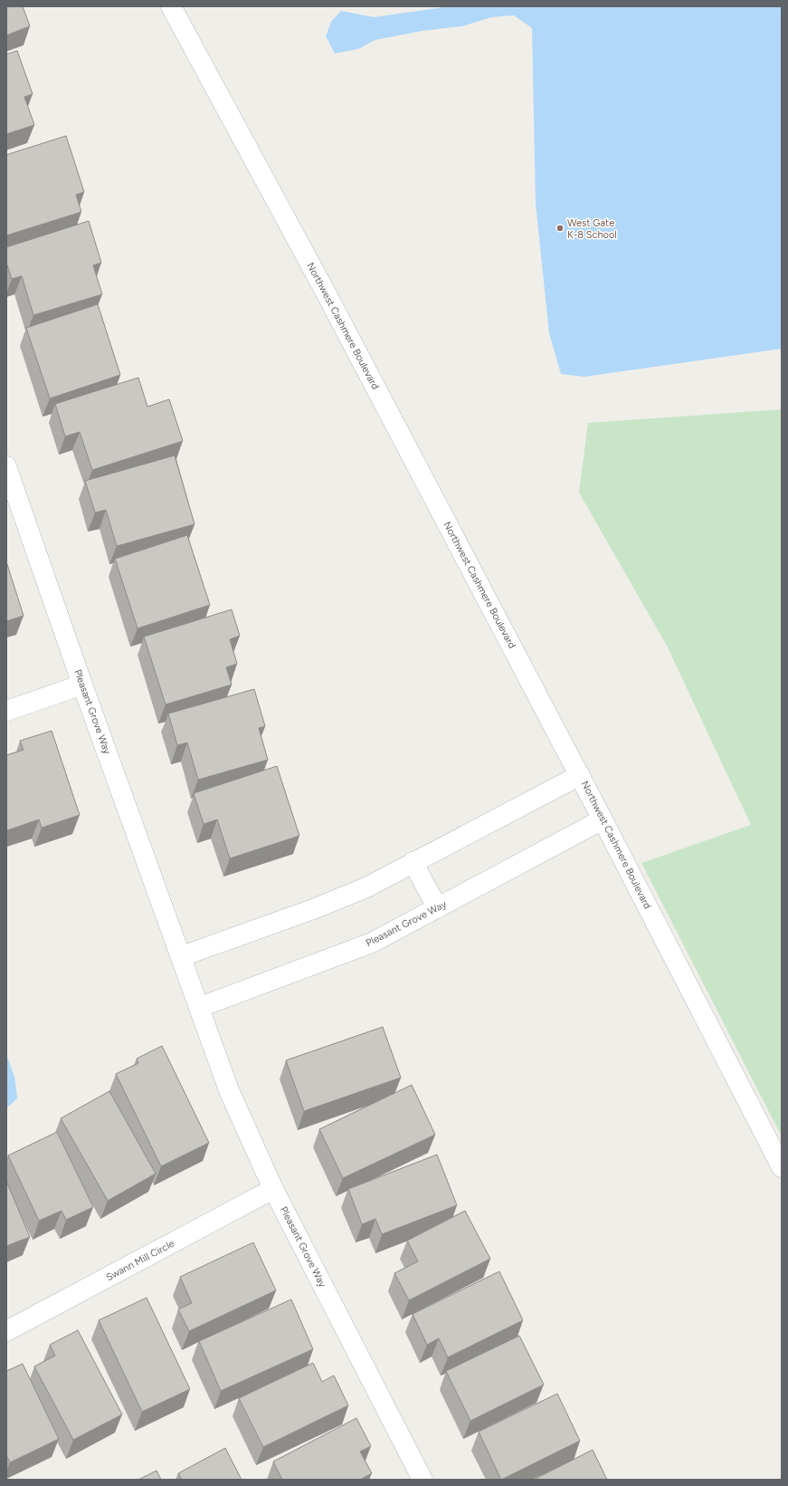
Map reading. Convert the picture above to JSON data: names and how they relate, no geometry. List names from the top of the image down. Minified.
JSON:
{"streets":{"street":["Northwest Cashmere Boulevard","Pleasant Grove Way","Swann Mill Circle"]},"crossings":[["Northwest Cashmere Boulevard","Pleasant Grove Way"],["Pleasant Grove Way","Swann Mill Circle"]],"places":["West Gate K-8 School"]}
